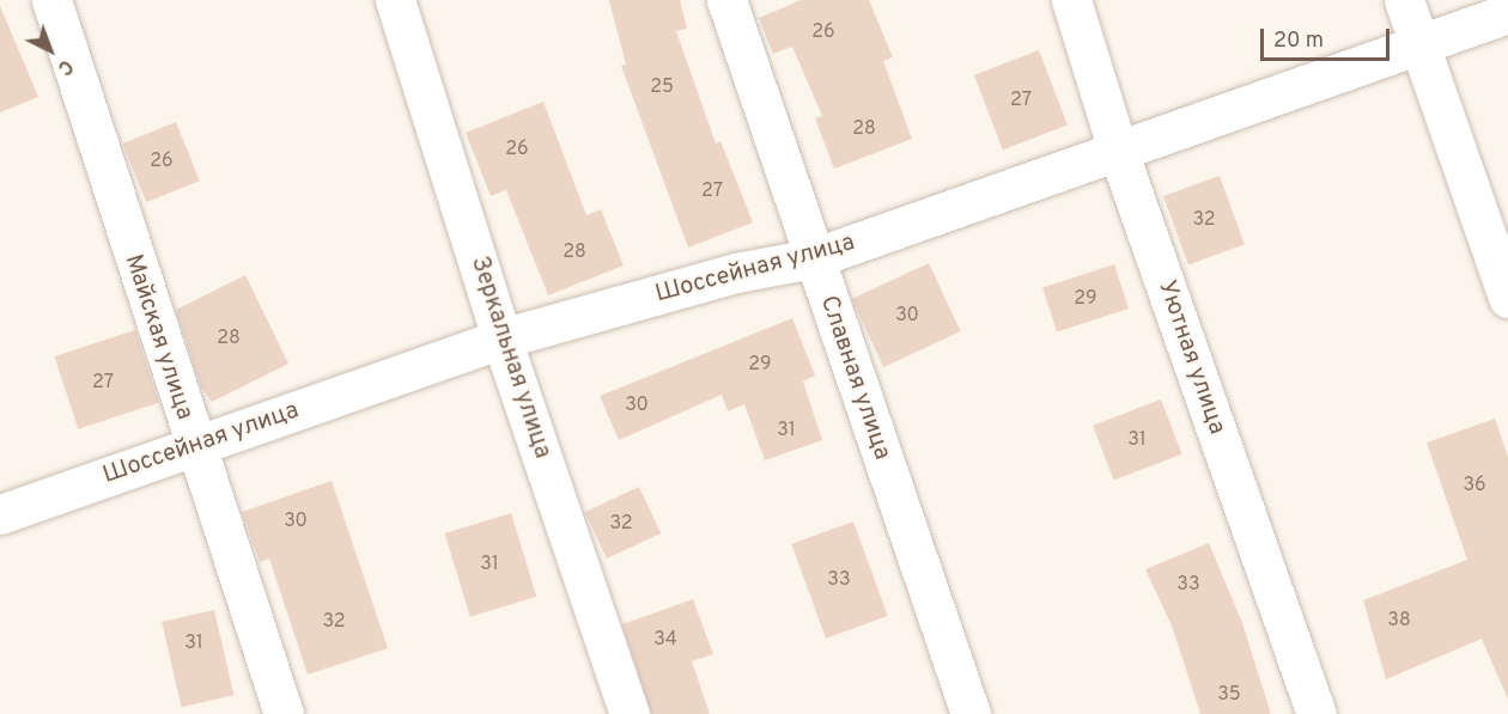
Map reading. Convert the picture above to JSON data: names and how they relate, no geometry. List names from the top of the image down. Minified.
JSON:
{"streets":{"street":["Шоссейная улица","Майская улица","Зеркальная улица","Уютная улица","Славная улица"]},"crossings":[["Шоссейная улица","Майская улица"],["Шоссейная улица","Зеркальная улица"],["Шоссейная улица","Уютная улица"],["Шоссейная улица","Славная улица"]],"house_numbers":["26","25","27","28","26","26","27","32","28","29","30","28","29","27","30","31","31","36","30","32","31","33","33","38","32","34","31","35"],"scale_bar":"20 m","north":"bottom right"}
